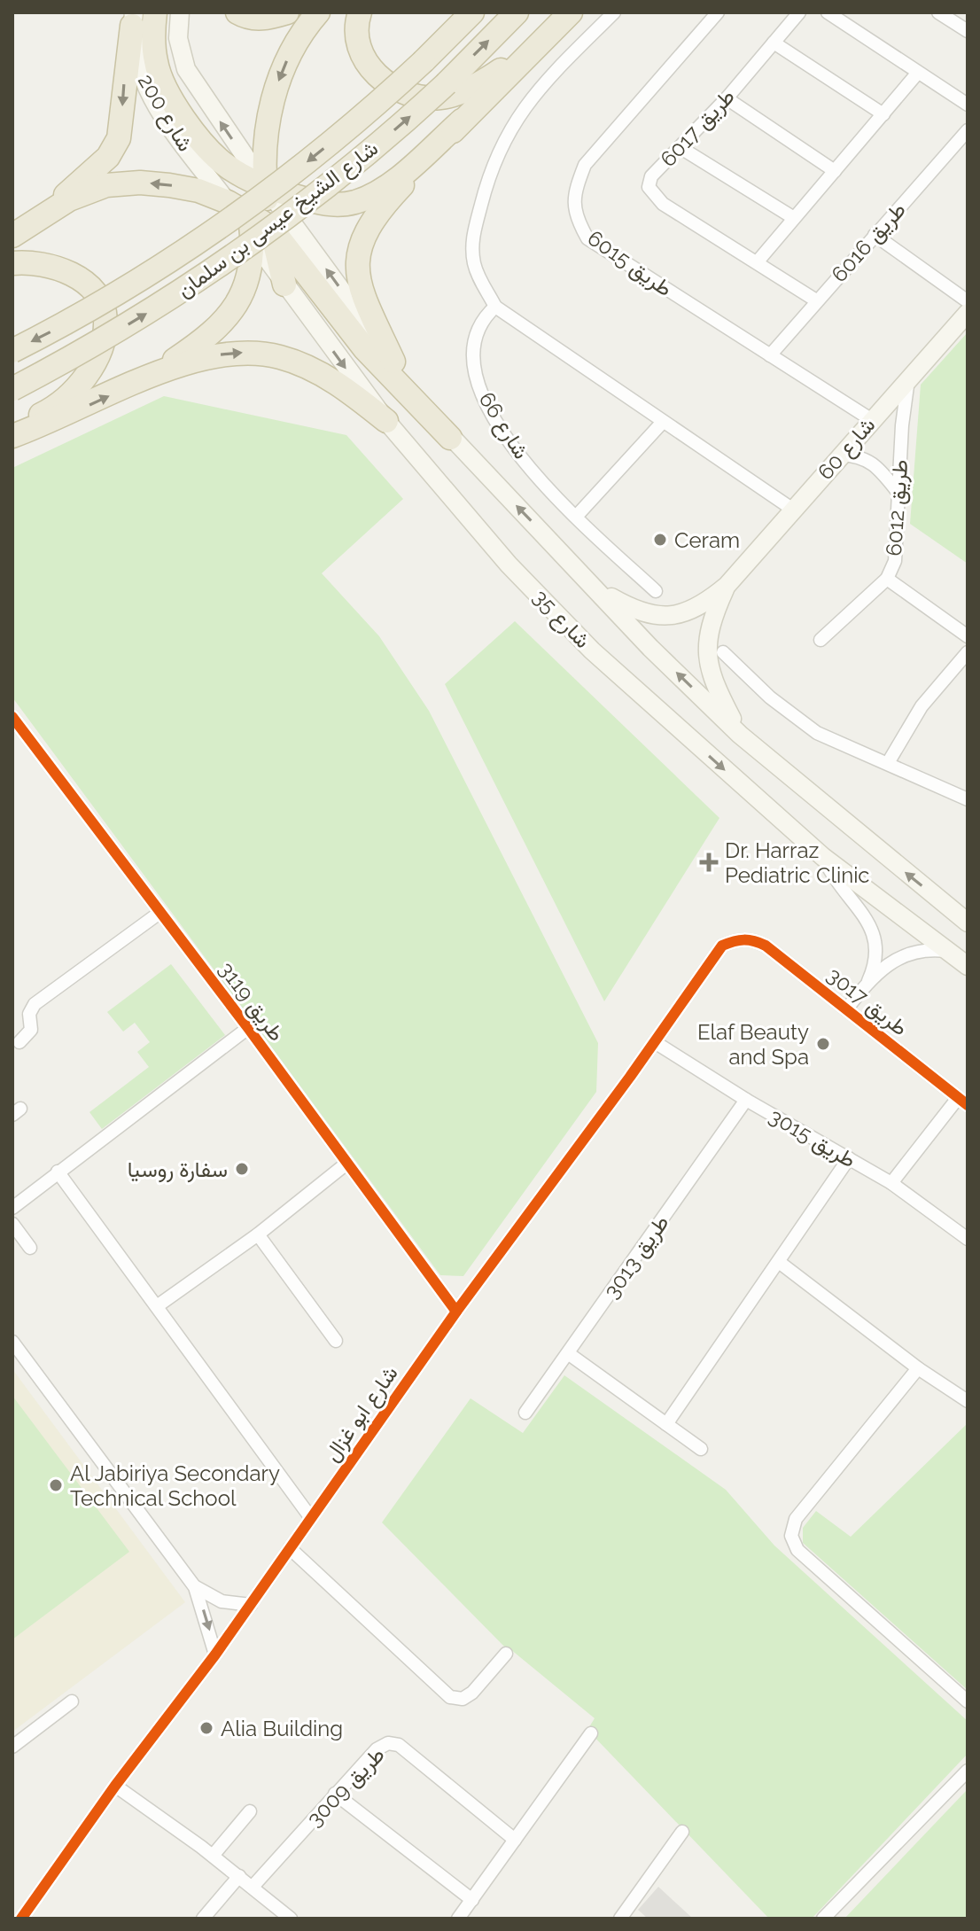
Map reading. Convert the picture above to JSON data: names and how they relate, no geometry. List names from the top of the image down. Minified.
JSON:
{"streets":{"highway":["شارع الشيخ عيسى بن سلمان"],"main road":["شارع 200","شارع 60","شارع 35"],"street":["طريق 6017","طريق 6016","طريق 6015","شارع 66","طريق 6012","طريق 3119","طريق 3017","طريق 3015","طريق 3013","شارع ابو غزال","طريق 3009"]},"crossings":[["طريق 6017","طريق 6016"],["طريق 6016","طريق 6015"],["طريق 6015","شارع 60"],["شارع 60","طريق 6012"],["طريق 3119","شارع ابو غزال"],["طريق 3017","طريق 3015"],["طريق 3017","شارع ابو غزال"],["طريق 3015","طريق 3013"],["طريق 3015","شارع ابو غزال"]],"places":{"other":["Ceram","Elaf Beauty and Spa","سفارة روسيا","Al Jabiriya Secondary Technical School","Alia Building"],"health":["Dr. Harraz Pediatric Clinic"]}}
